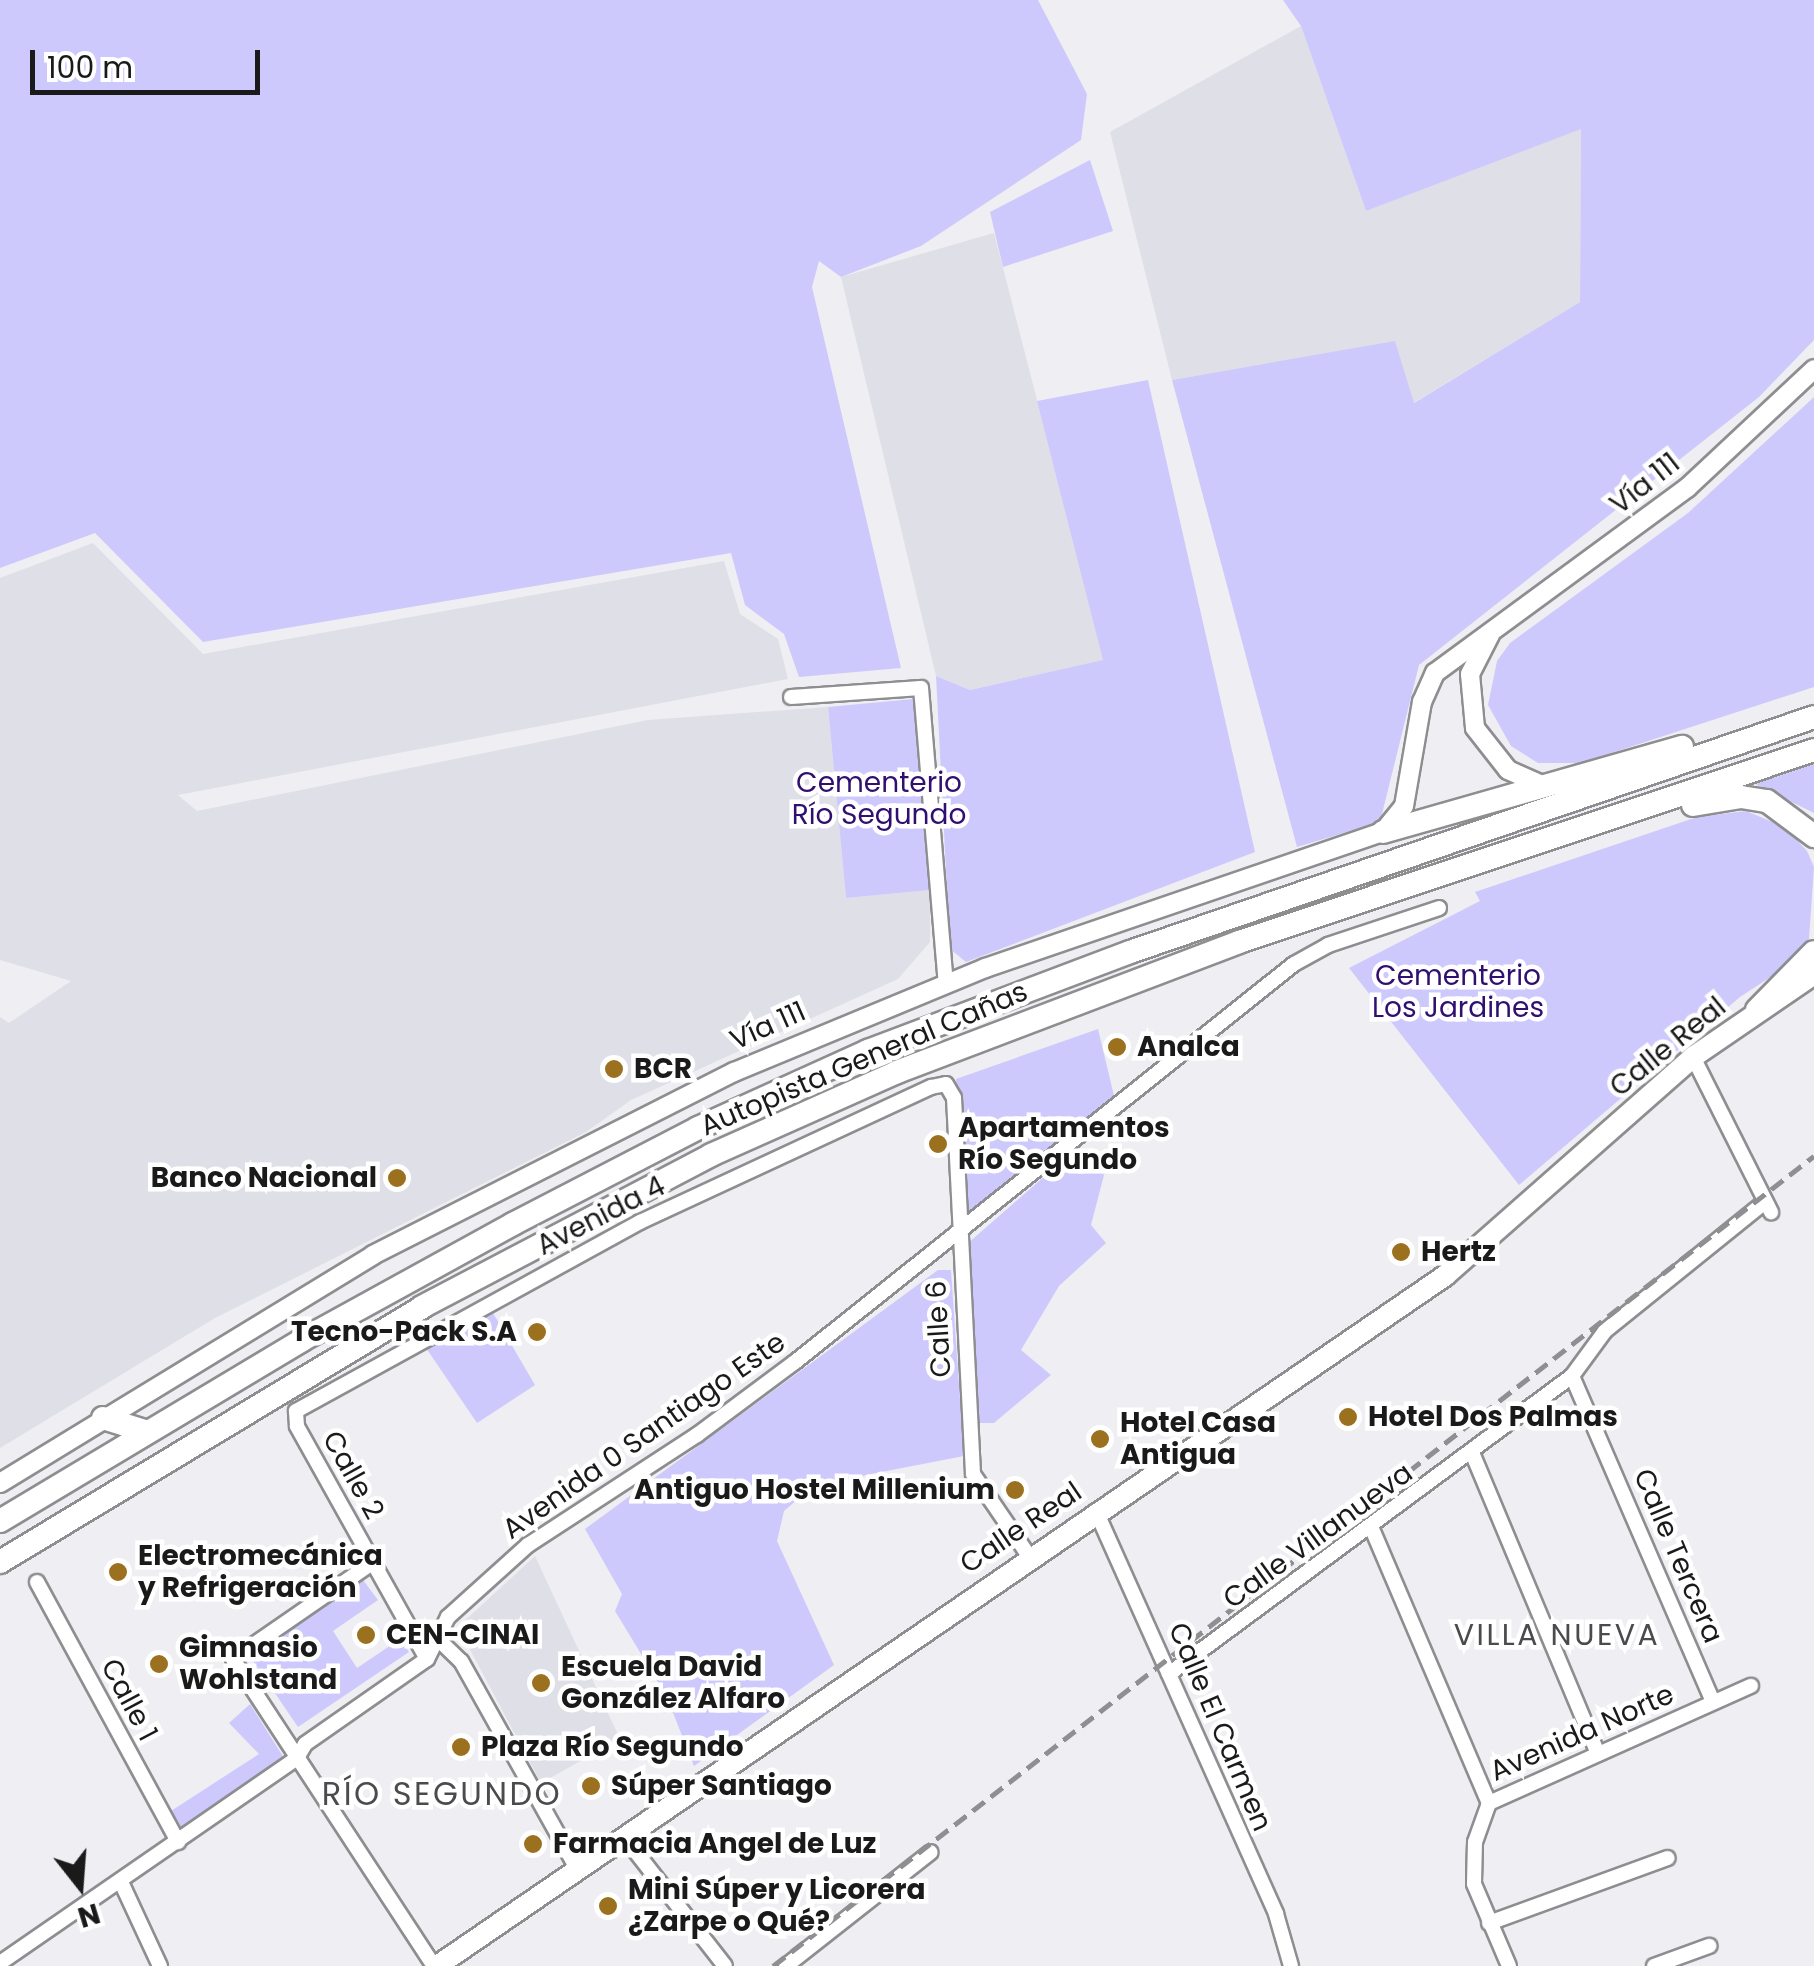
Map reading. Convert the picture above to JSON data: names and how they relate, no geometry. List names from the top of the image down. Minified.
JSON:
{"streets":{"highway":["Autopista General Cañas"],"main road":["Vía 111","Calle Real"],"street":["Avenida 4","Calle 6","Avenida 0 Santiago Este","Calle 2","Calle Villanueva","Calle Tercera","Calle 1","Calle El Carmen","Avenida Norte"]},"crossings":[["Calle Real","Calle 6"],["Calle Real","Calle Villanueva"],["Calle Real","Calle El Carmen"],["Avenida 4","Calle 6"],["Avenida 4","Calle 2"],["Calle 6","Avenida 0 Santiago Este"],["Avenida 0 Santiago Este","Calle 2"],["Avenida 0 Santiago Este","Calle 1"],["Calle Villanueva","Calle Tercera"],["Calle Villanueva","Calle El Carmen"],["Calle Tercera","Avenida Norte"]],"districts":["VILLA NUEVA","RÍO SEGUNDO"],"parks":["Cementerio Río Segundo","Cementerio Los Jardines"],"places":["Analca","BCR","Apartamentos Río Segundo","Banco Nacional","Hertz","Tecno-Pack S.A","Hotel Dos Palmas","Hotel Casa Antigua","Antiguo Hostel Millenium","Electromecánica y Refrigeración","CEN-CINAI","Gimnasio Wohlstand","Escuela David González Alfaro","Plaza Río Segundo","Súper Santiago","Farmacia Angel de Luz","Mini Súper y Licorera ¿Zarpe o Qué?"],"scale_bar":"100 m","north":"bottom"}
